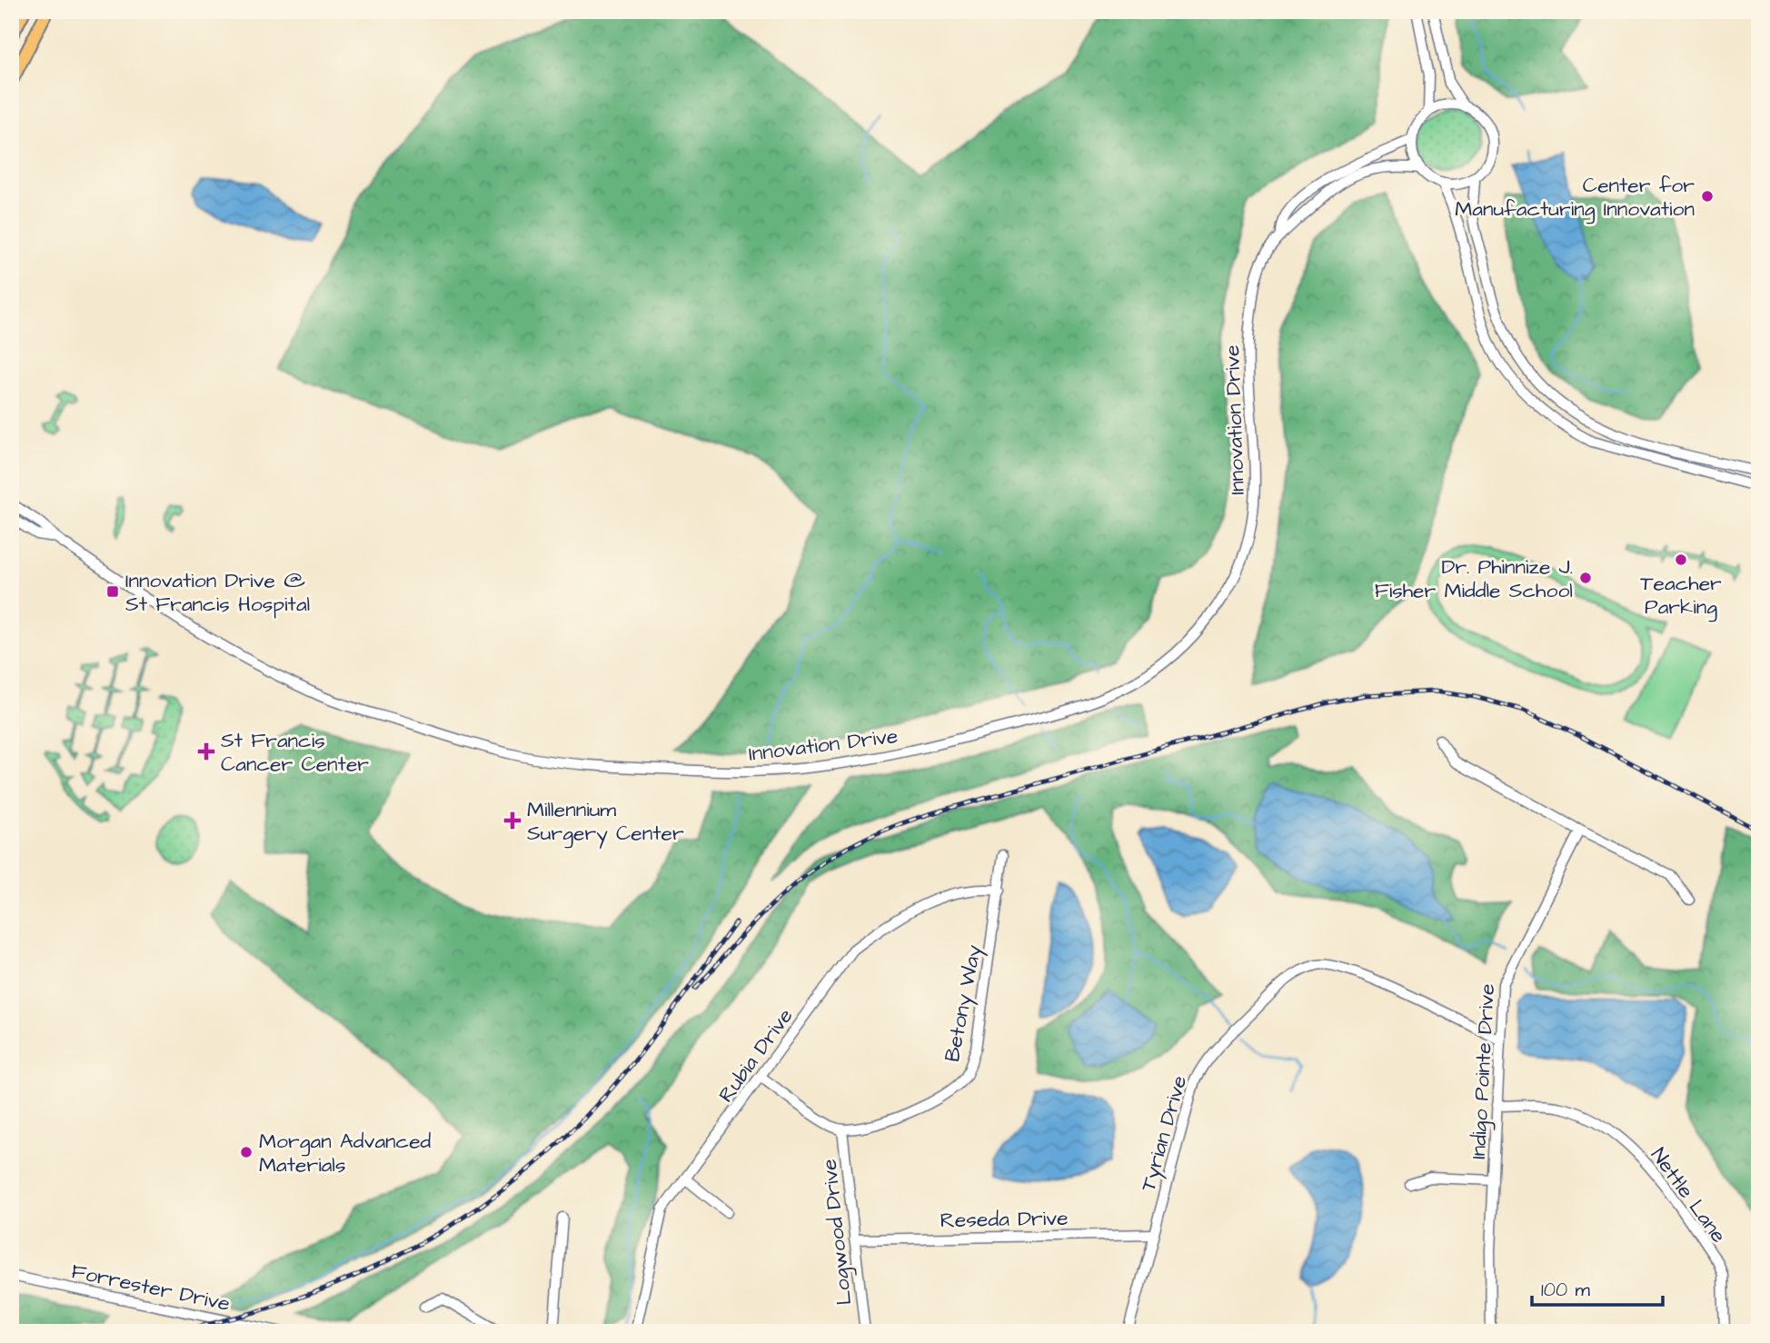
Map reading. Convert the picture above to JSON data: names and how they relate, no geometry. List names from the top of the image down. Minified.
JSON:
{"streets":{"street":["Innovation Drive","Betony Way","Rubia Drive","Indigo Pointe Drive","Tyrian Drive","Nettle Lane","Reseda Drive","Logwood Drive","Forrester Drive"]},"crossings":[["Betony Way","Rubia Drive"],["Betony Way","Logwood Drive"],["Indigo Pointe Drive","Tyrian Drive"],["Indigo Pointe Drive","Nettle Lane"],["Tyrian Drive","Reseda Drive"],["Reseda Drive","Logwood Drive"]],"places":{"other":["Center for Manufacturing Innovation","Teacher Parking","Dr. Phinnize J. Fisher Middle School","Morgan Advanced Materials"],"transit":["Innovation Drive @ St Francis Hospital"],"health":["St Francis Cancer Center","Millennium Surgery Center"]},"scale_bar":"100 m"}
